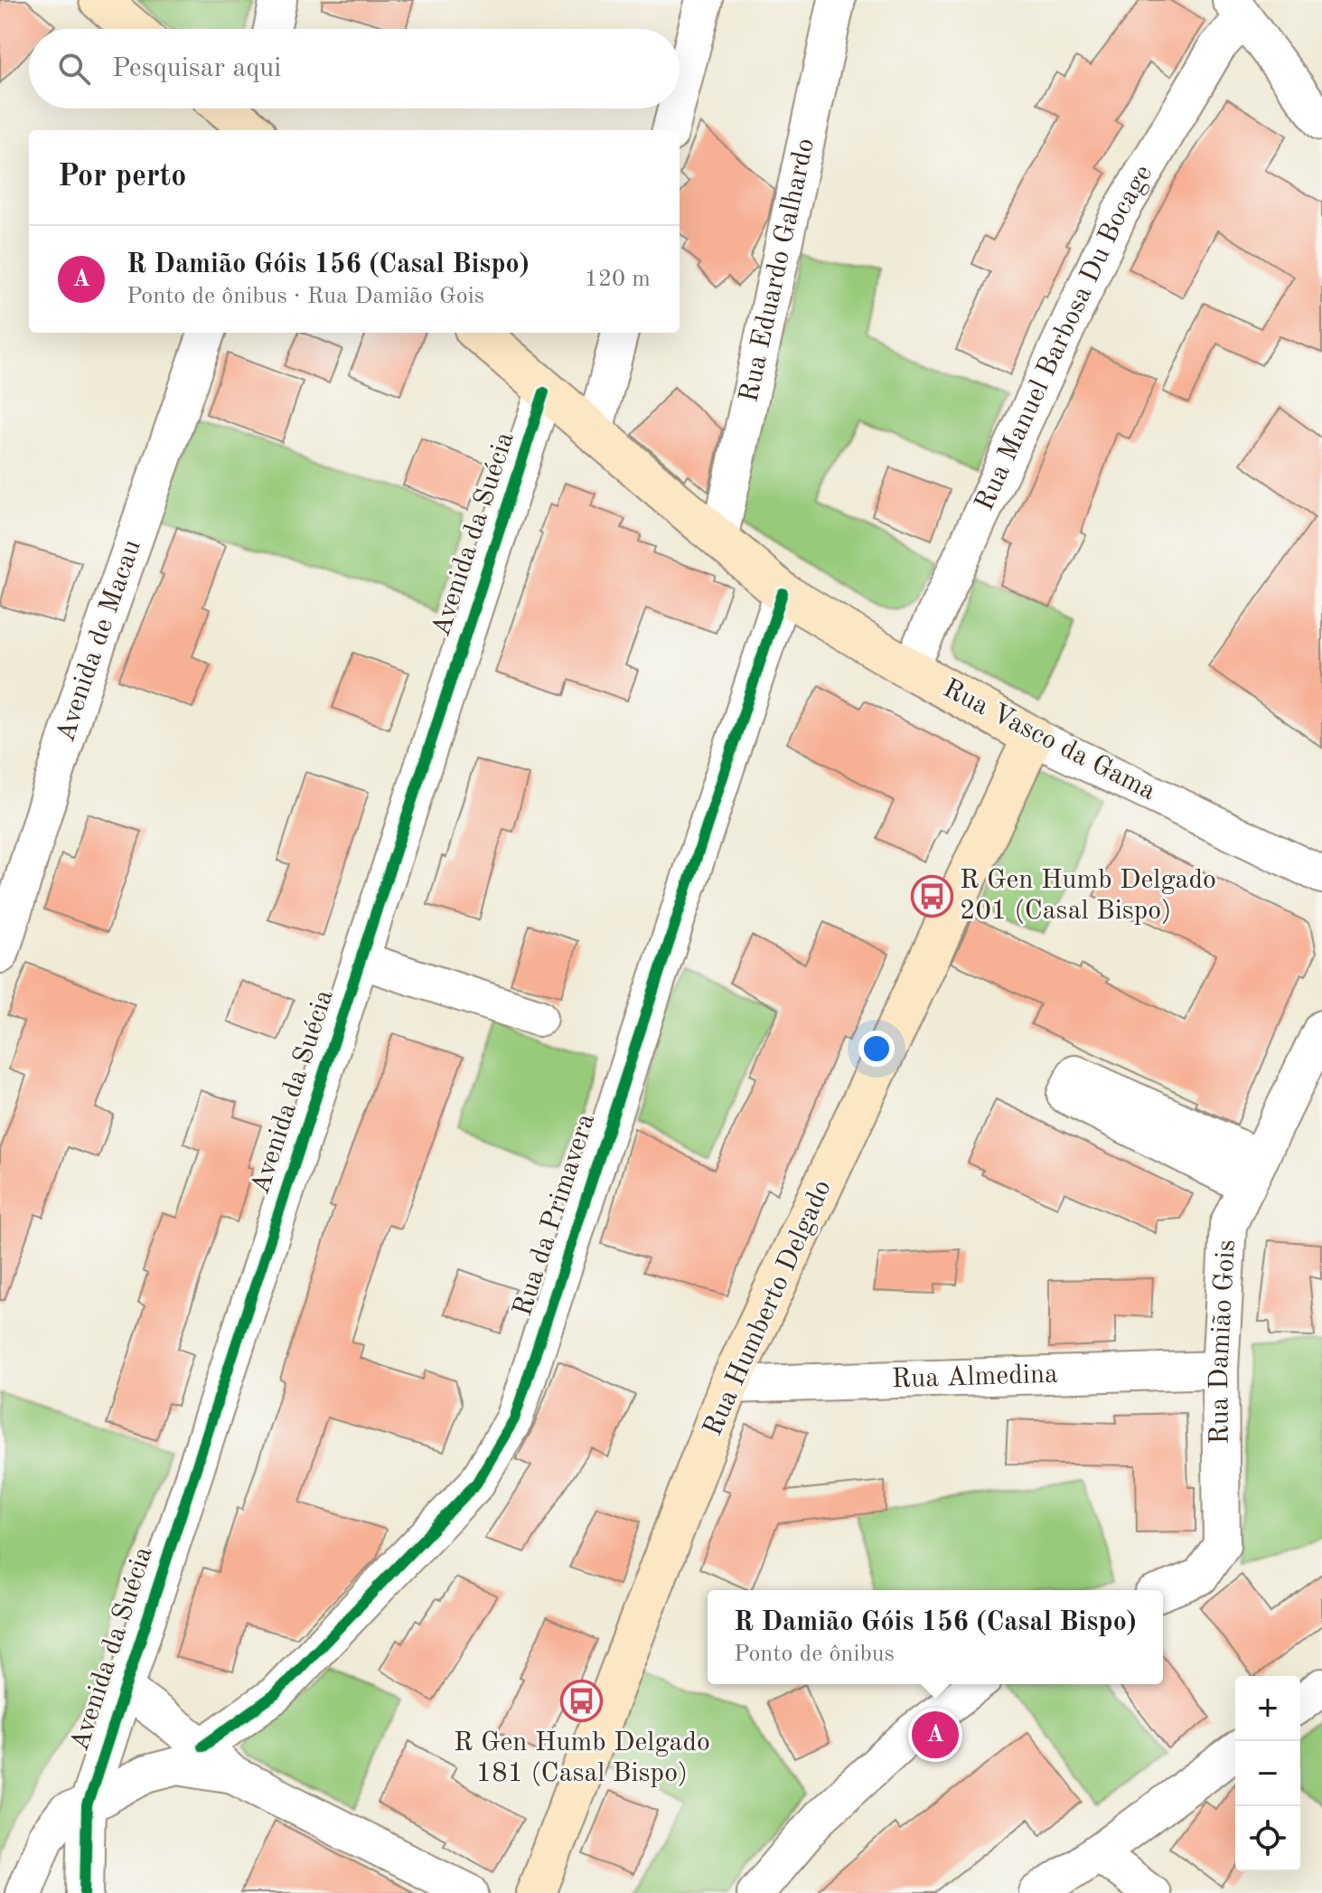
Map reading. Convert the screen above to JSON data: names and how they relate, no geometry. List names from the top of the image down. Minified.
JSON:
{"streets":{"street":["Rua Eduardo Galhardo","Rua Manuel Barbosa Du Bocage","Avenida da Suécia","Avenida de Macau","Rua Vasco da Gama","Rua da Primavera","Rua Humberto Delgado","Rua Damião Gois","Rua Almedina"]},"crossings":[["Rua Eduardo Galhardo","Rua Vasco da Gama"],["Rua Manuel Barbosa Du Bocage","Rua Vasco da Gama"],["Avenida da Suécia","Rua Vasco da Gama"],["Rua Vasco da Gama","Rua da Primavera"],["Rua Vasco da Gama","Rua Humberto Delgado"],["Rua Humberto Delgado","Rua Almedina"],["Rua Damião Gois","Rua Almedina"]],"places":{"bus stop":["R Gen Humb Delgado 201 (Casal Bispo)","R Gen Humb Delgado 181 (Casal Bispo)"]},"page":{"search":"Pesquisar aqui","heading":"Por perto","list":[{"mark":"A","name":"R Damião Góis 156 (Casal Bispo)","note":"Ponto de ônibus · Rua Damião Gois","value":"120 m"}],"popup":["R Damião Góis 156 (Casal Bispo)","Ponto de ônibus"],"map_buttons":["+","−"],"pins":"A"}}
